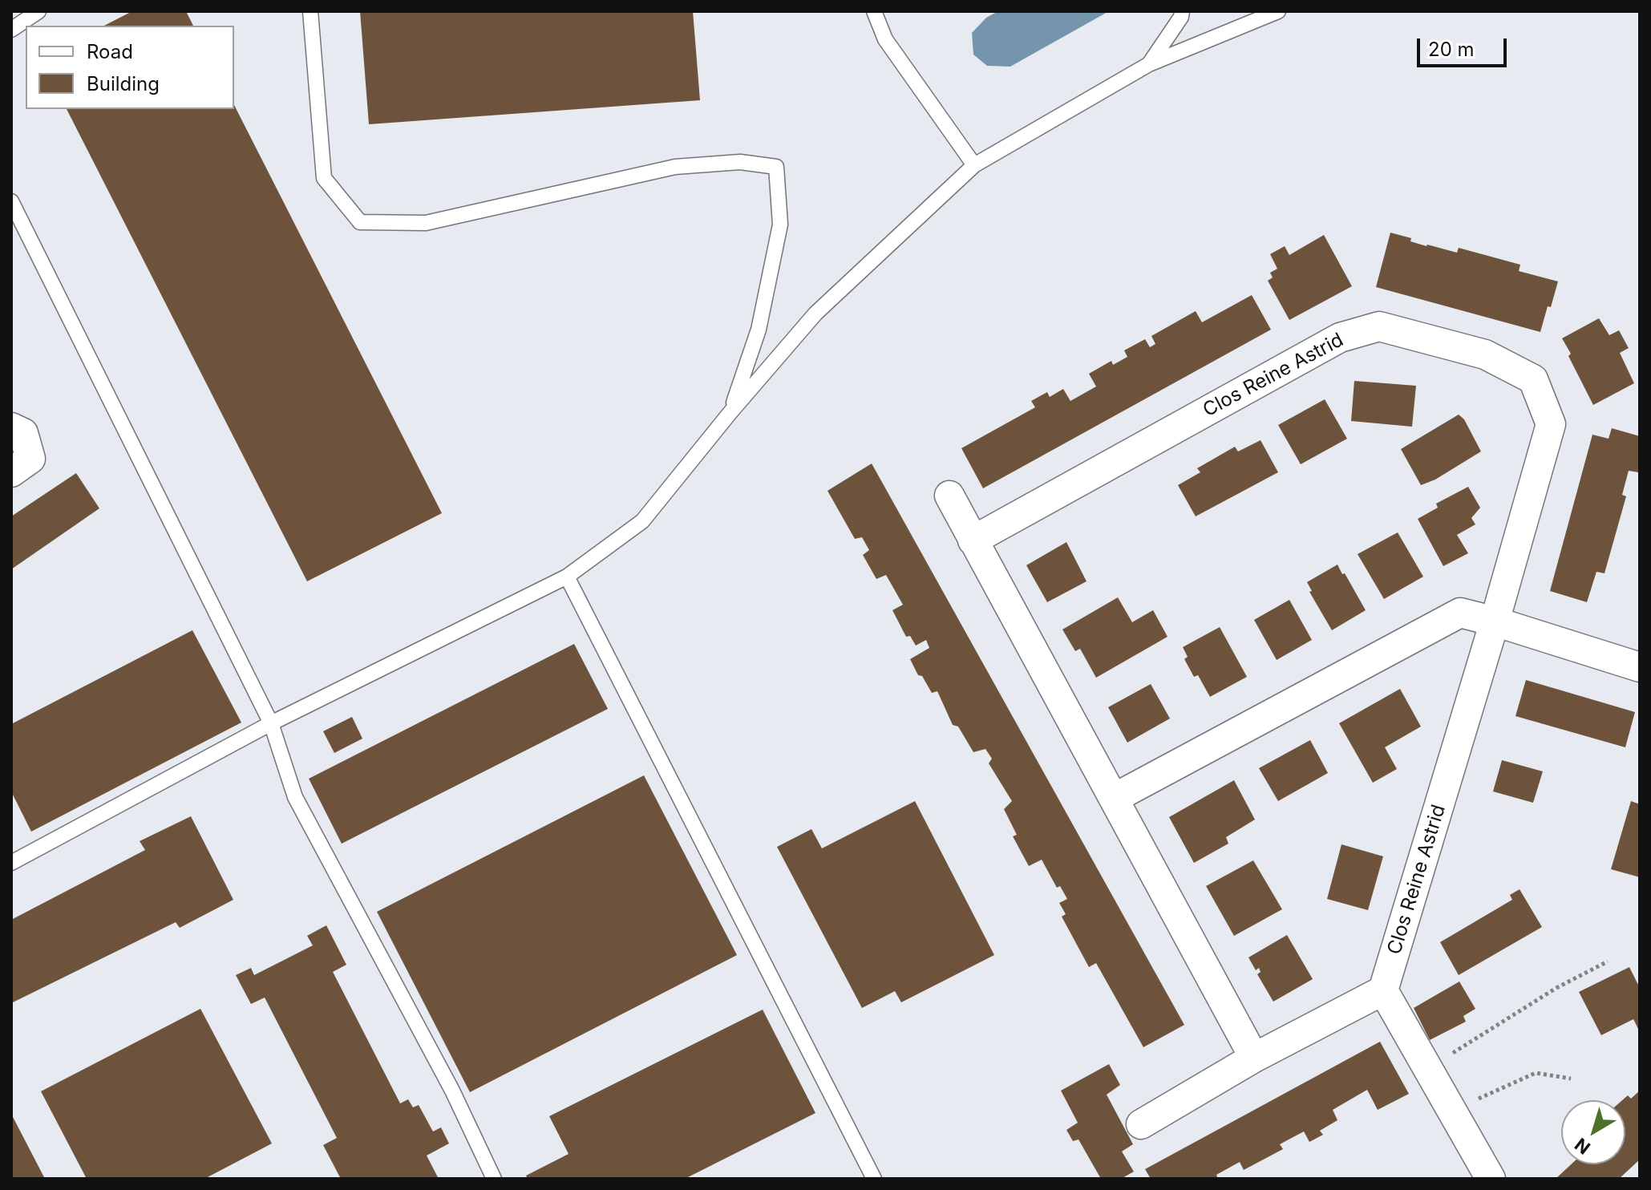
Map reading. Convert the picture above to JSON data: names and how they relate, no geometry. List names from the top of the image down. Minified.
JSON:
{"streets":{"street":["Clos Reine Astrid"]},"legend":["Road","Building"],"scale_bar":"20 m","north":"bottom left"}
